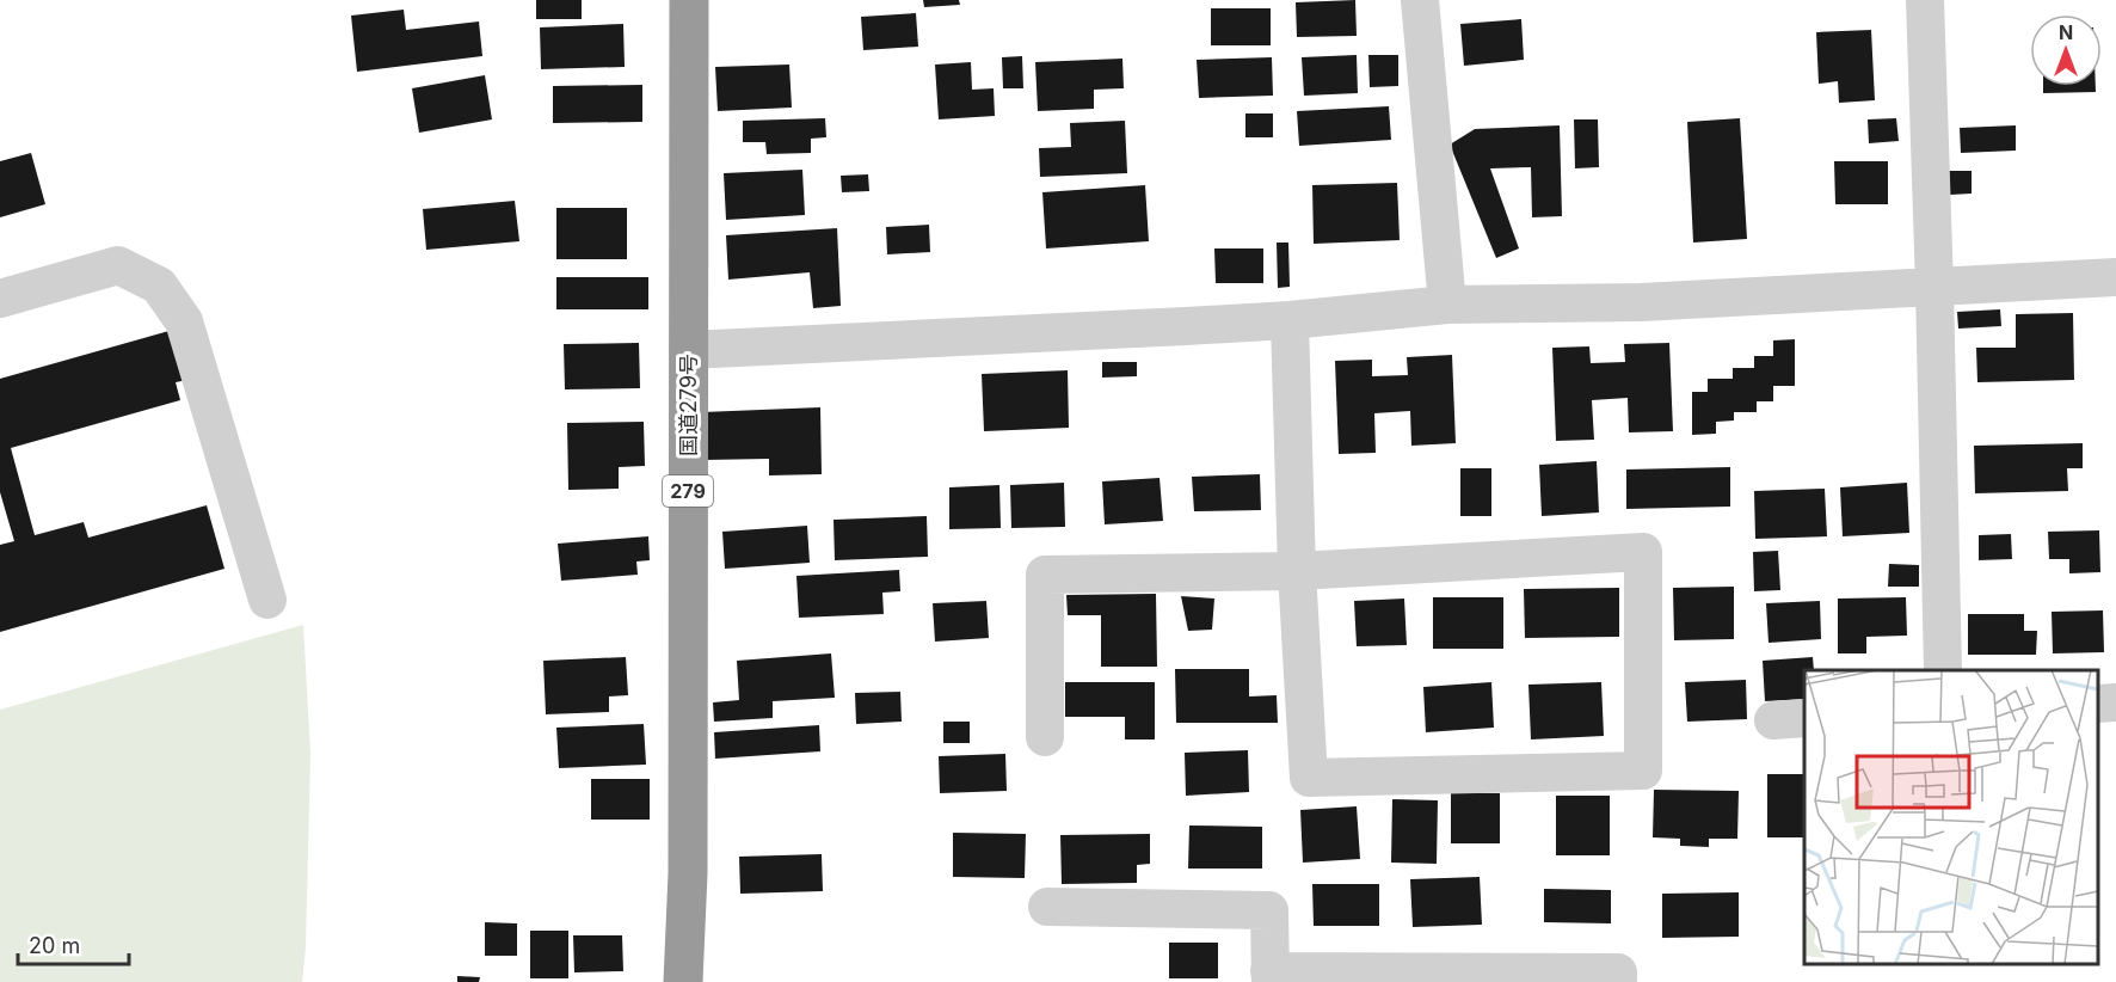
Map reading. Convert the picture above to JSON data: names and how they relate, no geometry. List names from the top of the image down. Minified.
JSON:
{"streets":{"highway":["国道279号","279"]},"scale_bar":"20 m","north":"top"}
